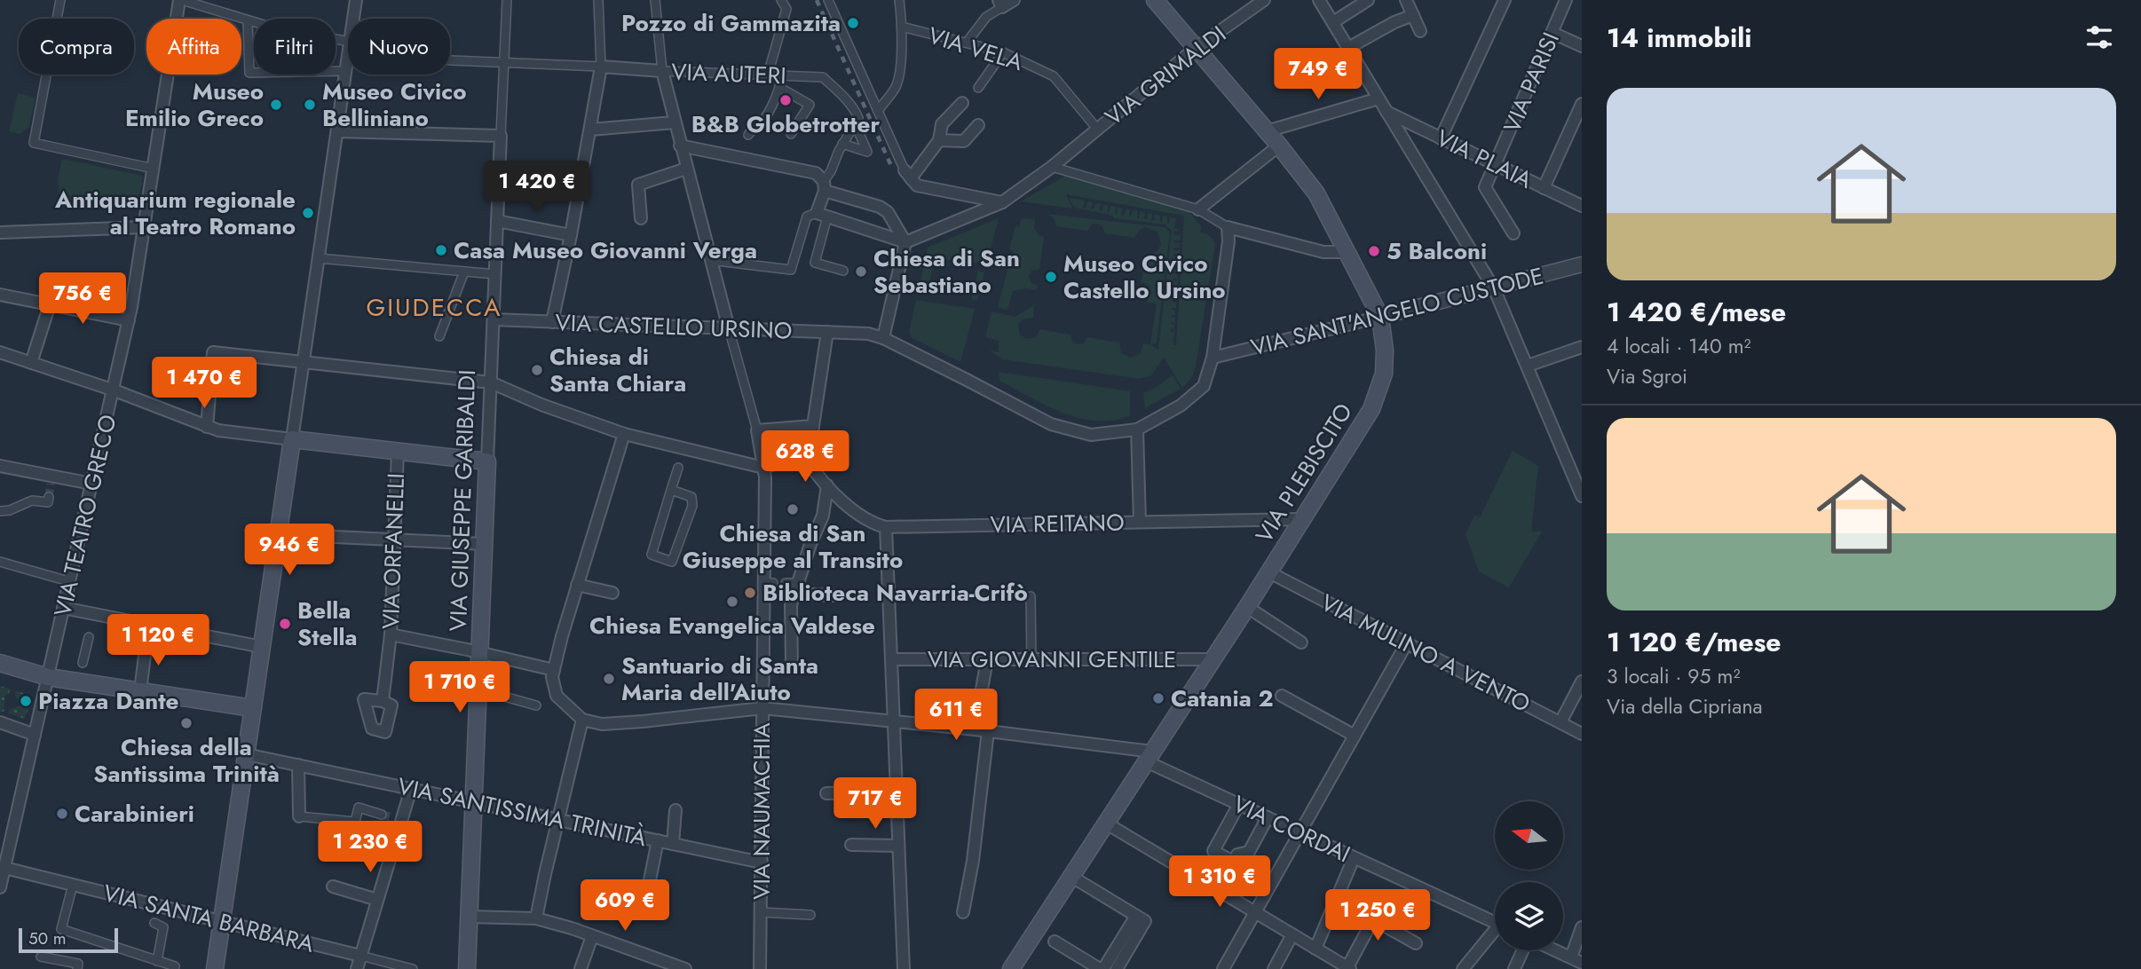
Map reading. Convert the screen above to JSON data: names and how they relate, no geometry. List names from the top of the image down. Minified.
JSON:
{"streets":{"main road":["VIA PLEBISCITO","VIA GIUSEPPE GARIBALDI"],"street":["VIA VELA","VIA AUTERI","VIA GRIMALDI","VIA PARISI","VIA PLAIA","VIA SANT'ANGELO CUSTODE","VIA CASTELLO URSINO","VIA TEATRO GRECO","VIA REITANO","VIA ORFANELLI","VIA MULINO A VENTO","VIA GIOVANNI GENTILE","VIA NAUMACHIA","VIA SANTISSIMA TRINITÀ","VIA CORDAI","VIA SANTA BARBARA"]},"crossings":[["VIA VELA","VIA GRIMALDI"],["VIA AUTERI","VIA GIUSEPPE GARIBALDI"],["VIA GRIMALDI","VIA PLEBISCITO"],["VIA PARISI","VIA PLAIA"],["VIA SANT'ANGELO CUSTODE","VIA PLEBISCITO"],["VIA CASTELLO URSINO","VIA GIUSEPPE GARIBALDI"],["VIA PLEBISCITO","VIA REITANO"],["VIA PLEBISCITO","VIA MULINO A VENTO"],["VIA PLEBISCITO","VIA GIOVANNI GENTILE"],["VIA PLEBISCITO","VIA CORDAI"],["VIA GIUSEPPE GARIBALDI","VIA SANTISSIMA TRINITÀ"],["VIA NAUMACHIA","VIA SANTISSIMA TRINITÀ"],["VIA NAUMACHIA","VIA CORDAI"]],"districts":["GIUDECCA"],"places":["Pozzo di Gammazita","B&B Globetrotter","Museo Emilio Greco","Museo Civico Belliniano","Antiquarium regionale al Teatro Romano","Casa Museo Giovanni Verga","5 Balconi","Chiesa di San Sebastiano","Museo Civico Castello Ursino","Chiesa di Santa Chiara","Chiesa di San Giuseppe al Transito","Biblioteca Navarria-Crifò","Chiesa Evangelica Valdese","Bella Stella","Santuario di Santa Maria dell'Aiuto","Catania 2","Piazza Dante","Chiesa della Santissima Trinità","Carabinieri"],"scale_bar":"50 m","north":"left","page":{"heading":"14 immobili","chip":["Compra","Affitta","Filtri","Nuovo"],"price":["749 €","1 420 €","756 €","1 470 €","628 €","946 €","1 120 €","1 710 €","611 €","717 €","1 230 €","1 310 €","609 €","1 250 €"],"list":[{"name":"1 420 €/mese","note":"4 locali · 140 m² · Via Sgroi"},{"name":"1 120 €/mese","note":"3 locali · 95 m² · Via della Cipriana"}],"scale":"50 m"}}
